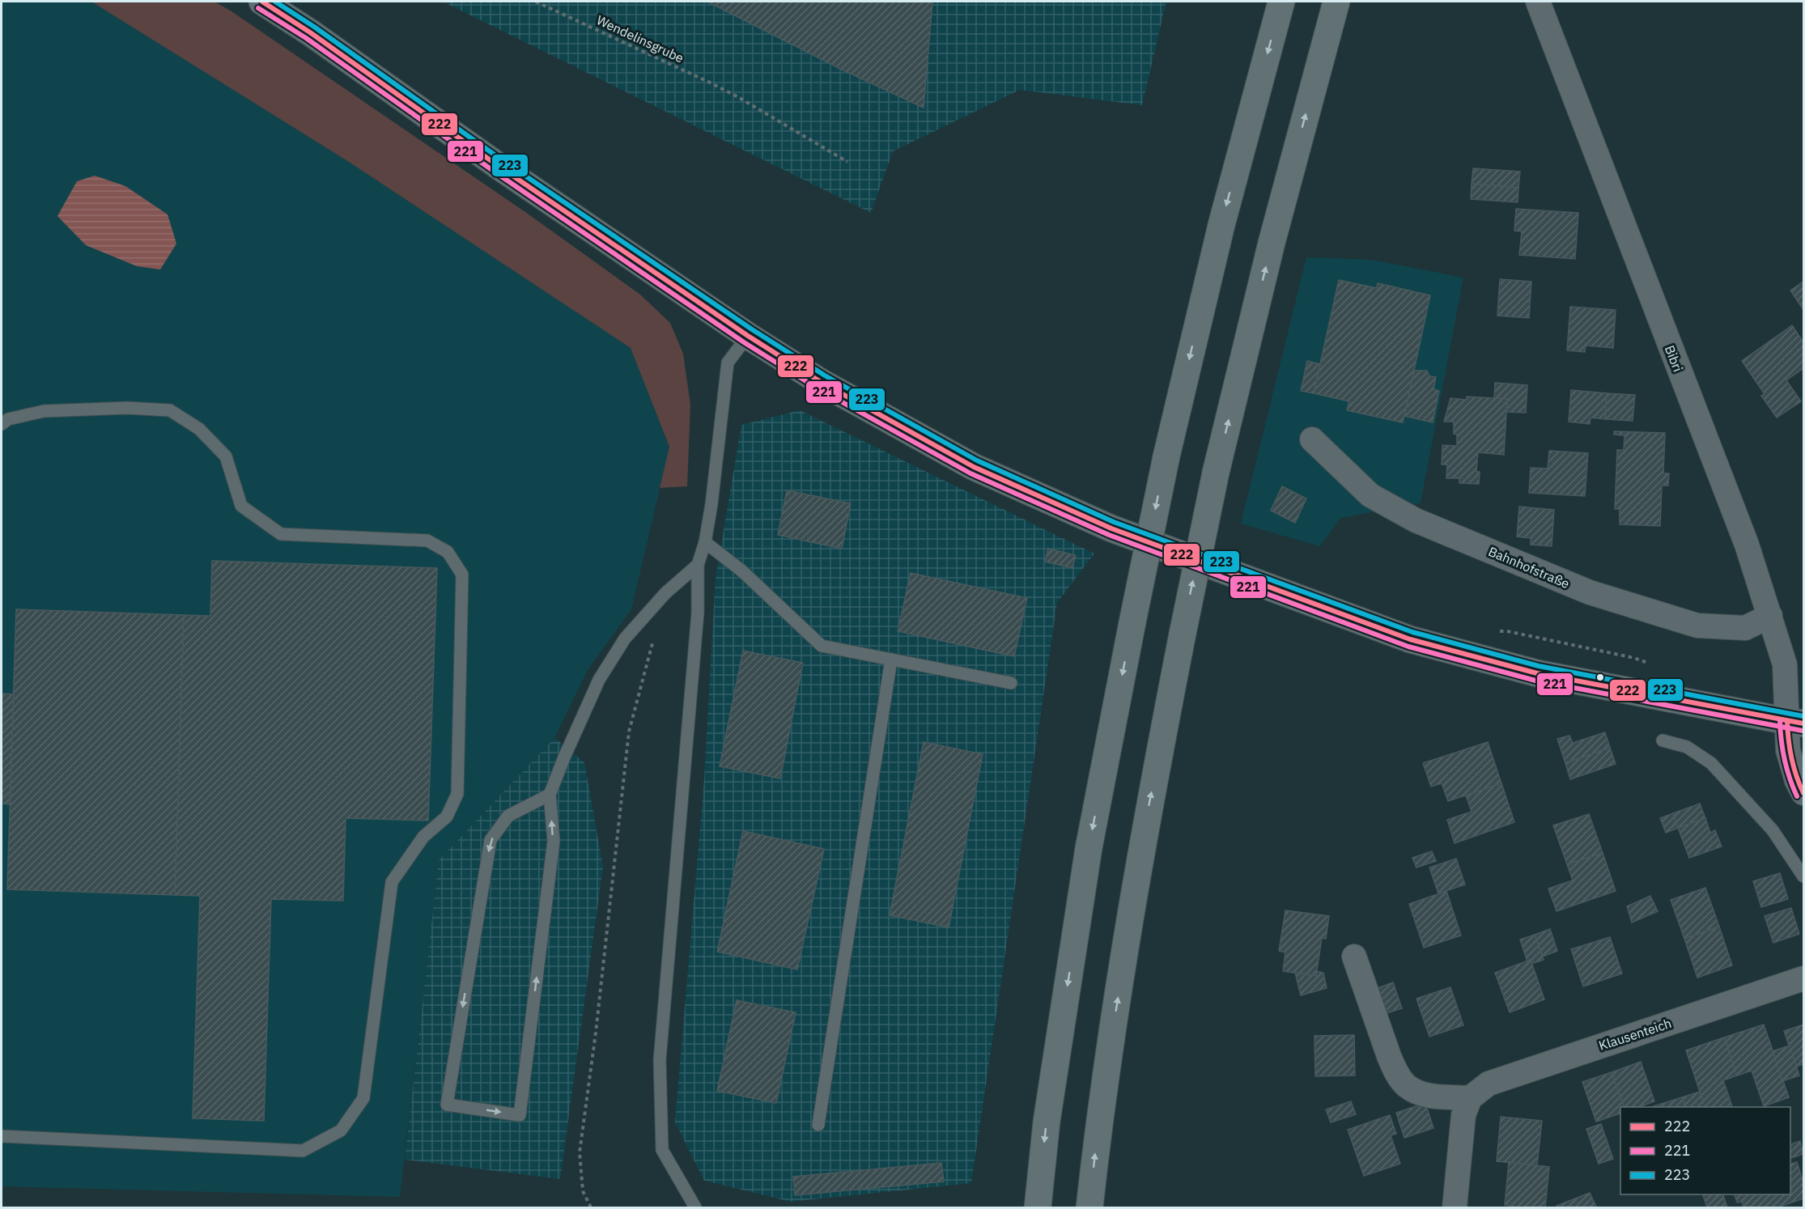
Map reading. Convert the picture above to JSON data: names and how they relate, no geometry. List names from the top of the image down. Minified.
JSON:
{"streets":{"street":["Bibri","Bahnhofstraße","Klausenteich"],"path":["Wendelinsgrube"]},"crossings":[["Bibri","Bahnhofstraße"]],"lines":["transit line 222","transit line 223","transit line 221"],"legend":["222","221","223"]}
